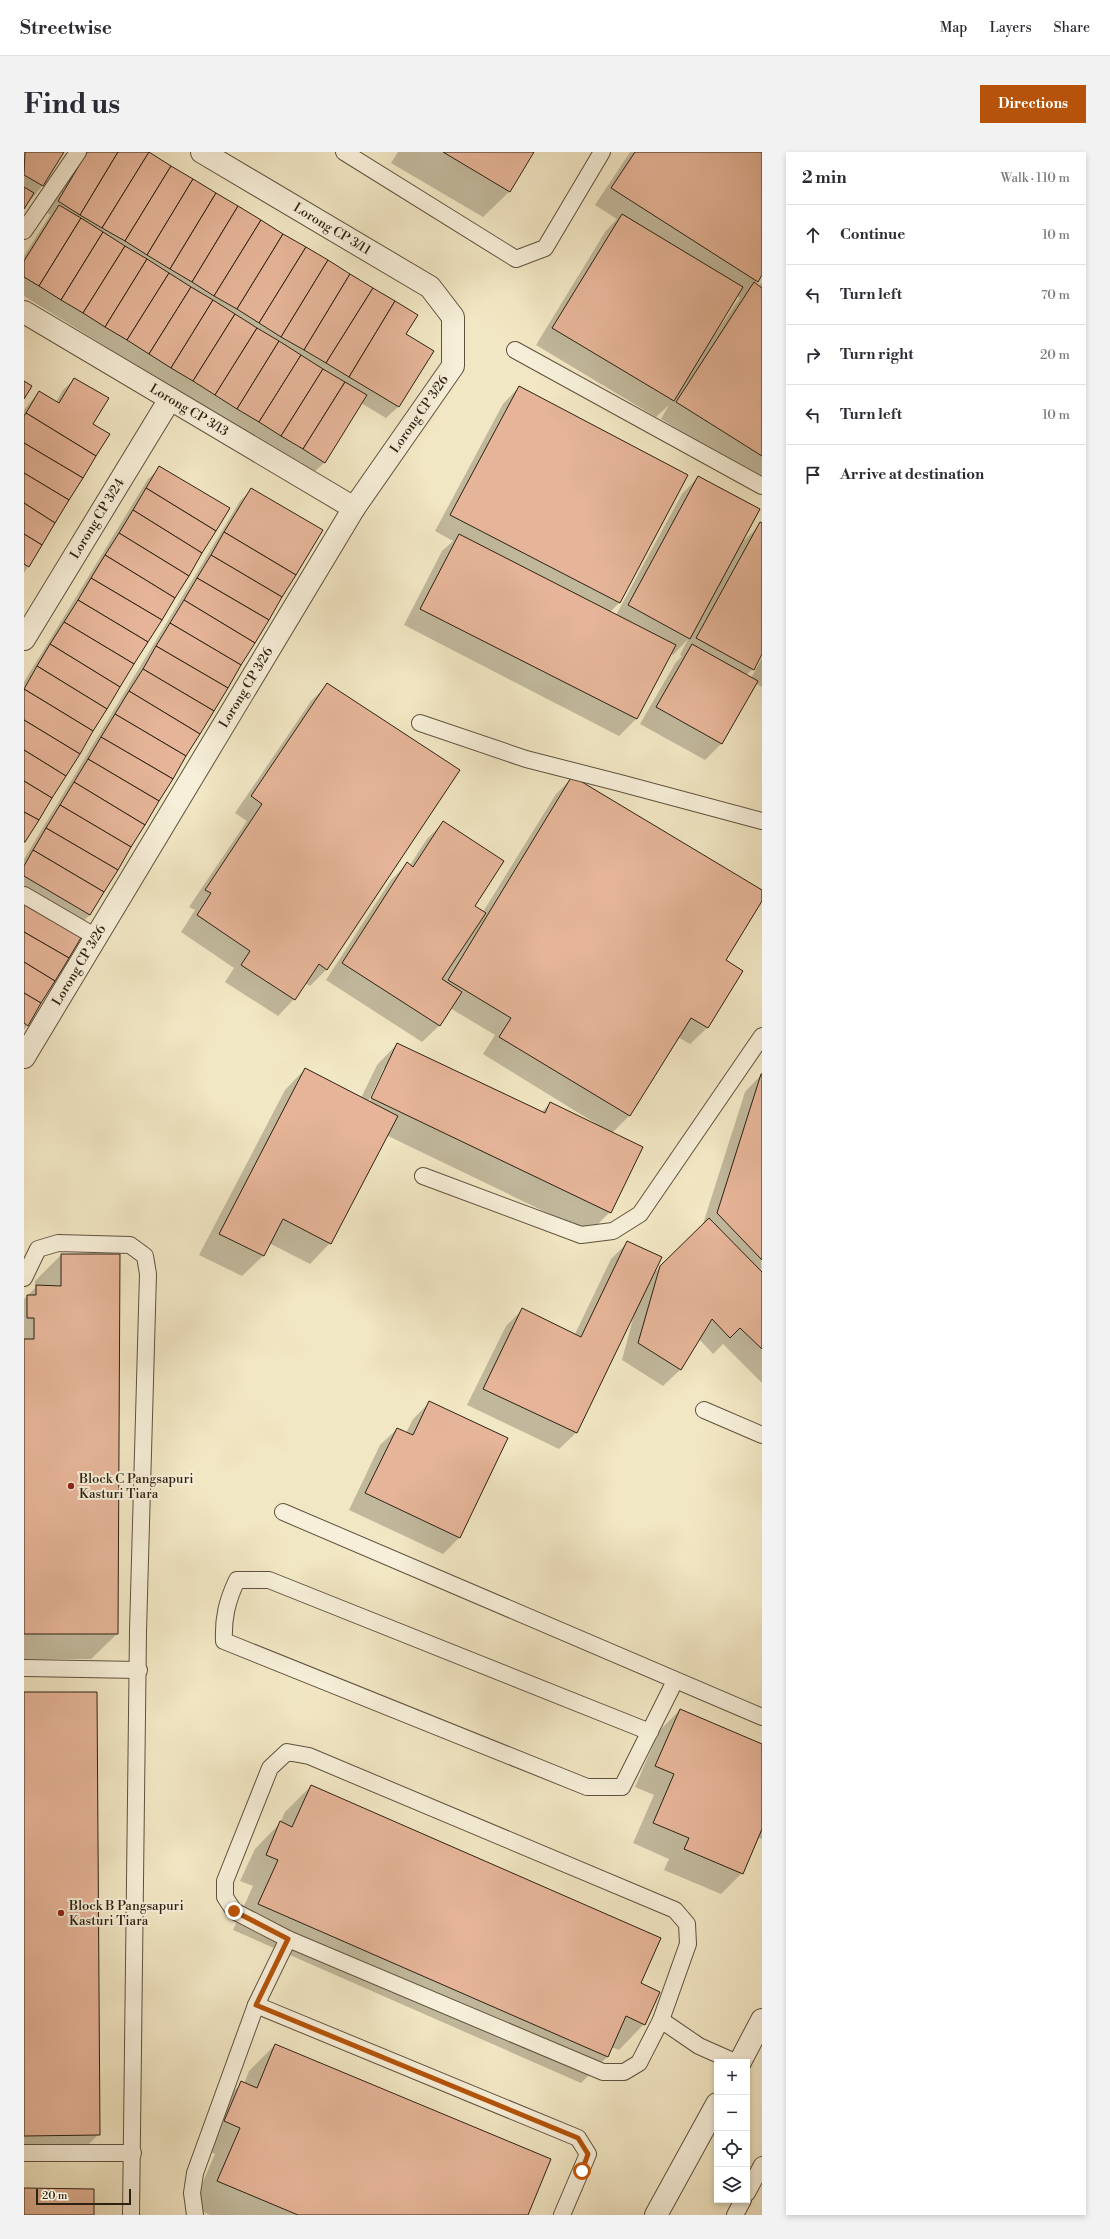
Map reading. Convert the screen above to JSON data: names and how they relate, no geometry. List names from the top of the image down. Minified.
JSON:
{"streets":{"street":["Lorong CP 3/11","Lorong CP 3/13","Lorong CP 3/26","Lorong CP 3/24"]},"crossings":[["Lorong CP 3/11","Lorong CP 3/26"],["Lorong CP 3/13","Lorong CP 3/26"],["Lorong CP 3/13","Lorong CP 3/24"]],"places":["Block C Pangsapuri Kasturi Tiara","Block B Pangsapuri Kasturi Tiara"],"scale_bar":"20 m","page":{"header":"Streetwise","nav":["Map","Layers","Share"],"buttons":"Directions","title":"Find us","heading":["2 min","Walk · 110 m"],"list":[["Continue","10 m"],["Turn left","70 m"],["Turn right","20 m"],["Turn left","10 m"],"Arrive at destination"],"map_buttons":["+","−"],"scale":"20 m"}}
